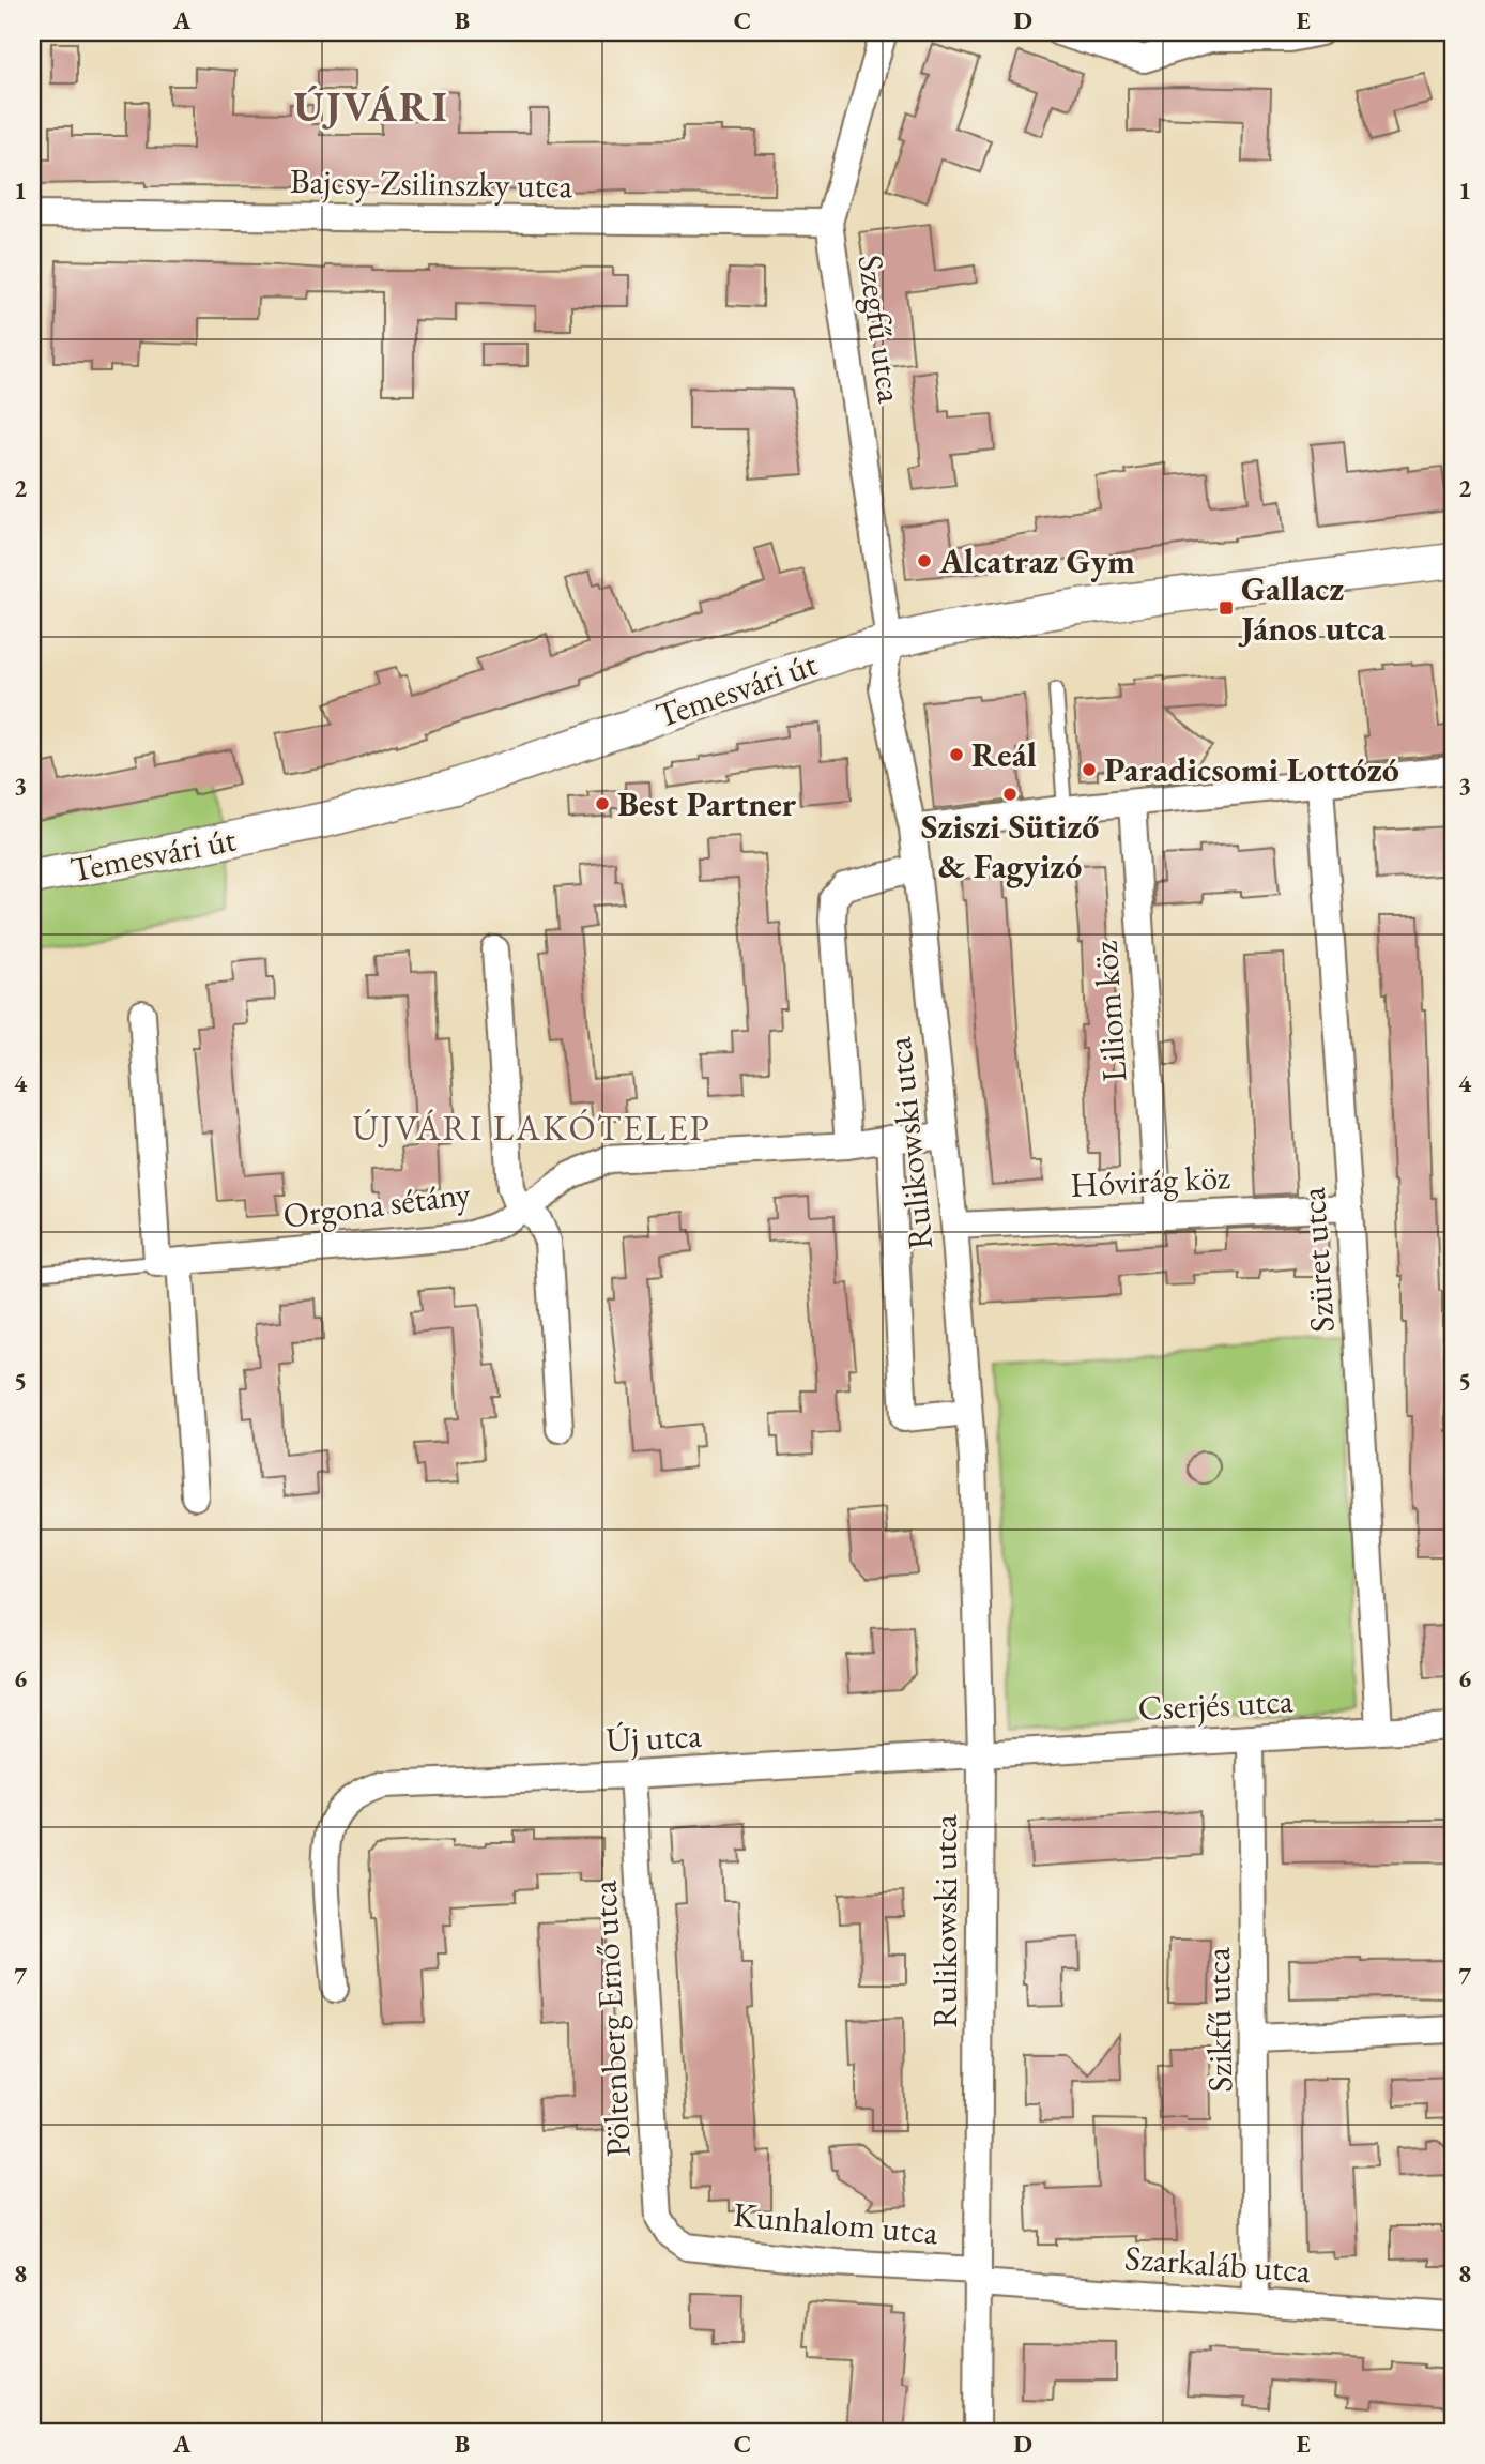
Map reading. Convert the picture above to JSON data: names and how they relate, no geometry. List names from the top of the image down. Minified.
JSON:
{"streets":{"street":["Bajcsy-Zsilinszky utca","Szegfű utca","Temesvári út","Liliom köz","Rulikowski utca","Hóvirág köz","Orgona sétány","Szüret utca","Cserjés utca","Új utca","Pöltenberg Ernő utca","Szikfű utca","Kunhalom utca","Szarkaláb utca"]},"crossings":[["Bajcsy-Zsilinszky utca","Szegfű utca"],["Szegfű utca","Temesvári út"],["Szegfű utca","Rulikowski utca"],["Temesvári út","Rulikowski utca"],["Liliom köz","Hóvirág köz"],["Rulikowski utca","Hóvirág köz"],["Rulikowski utca","Orgona sétány"],["Rulikowski utca","Cserjés utca"],["Rulikowski utca","Új utca"],["Rulikowski utca","Kunhalom utca"],["Rulikowski utca","Szarkaláb utca"],["Hóvirág köz","Szüret utca"],["Szüret utca","Cserjés utca"],["Cserjés utca","Új utca"],["Cserjés utca","Szikfű utca"],["Új utca","Pöltenberg Ernő utca"],["Pöltenberg Ernő utca","Kunhalom utca"],["Szikfű utca","Szarkaláb utca"],["Kunhalom utca","Szarkaláb utca"]],"districts":["ÚJVÁRI","ÚJVÁRI LAKÓTELEP"],"places":{"other":["Alcatraz Gym","Reál","Paradicsomi Lottózó","Sziszi Sütiző & Fagyizó","Best Partner"],"transit":["Gallacz János utca"]},"grid":{"columns":["A","B","C","D","E"],"rows":["1","2","3","4","5","6","7","8"]}}
